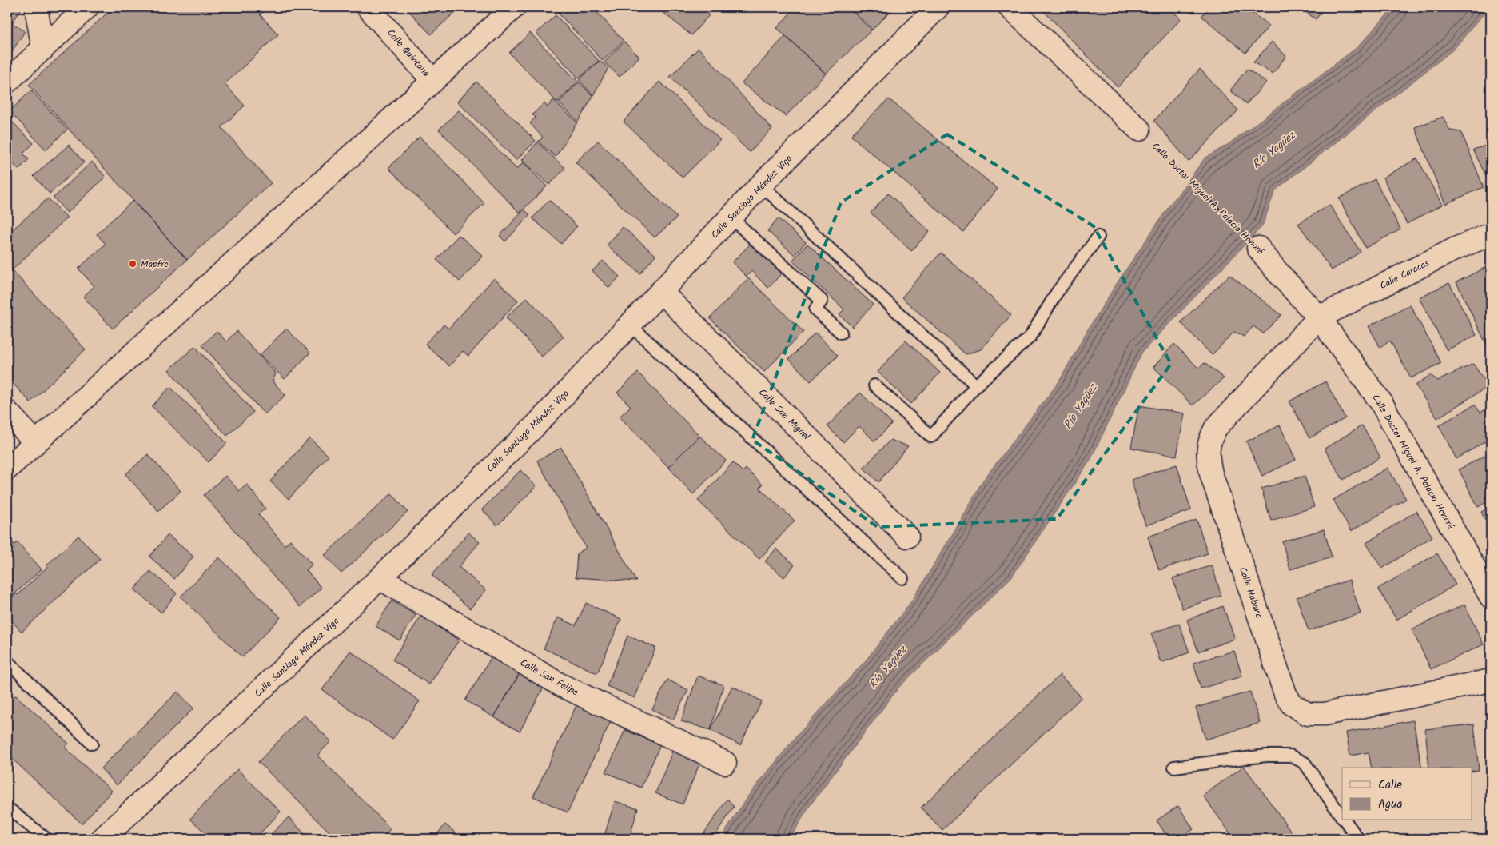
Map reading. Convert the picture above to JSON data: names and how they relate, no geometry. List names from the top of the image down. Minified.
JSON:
{"streets":{"street":["Calle Quintana","Calle Santiago Méndez Vigo","Calle Doctor Miguel A. Palacio Honoré","Calle Caracas","Calle San Miguel","Calle Habana","Calle San Felipe"]},"crossings":[["Calle Santiago Méndez Vigo","Calle San Miguel"],["Calle Santiago Méndez Vigo","Calle San Felipe"],["Calle Doctor Miguel A. Palacio Honoré","Calle Caracas"],["Calle Doctor Miguel A. Palacio Honoré","Calle Habana"],["Calle Caracas","Calle Habana"]],"water":["Río Yagüez"],"places":["Mapfre"],"legend":["Calle","Agua"]}
